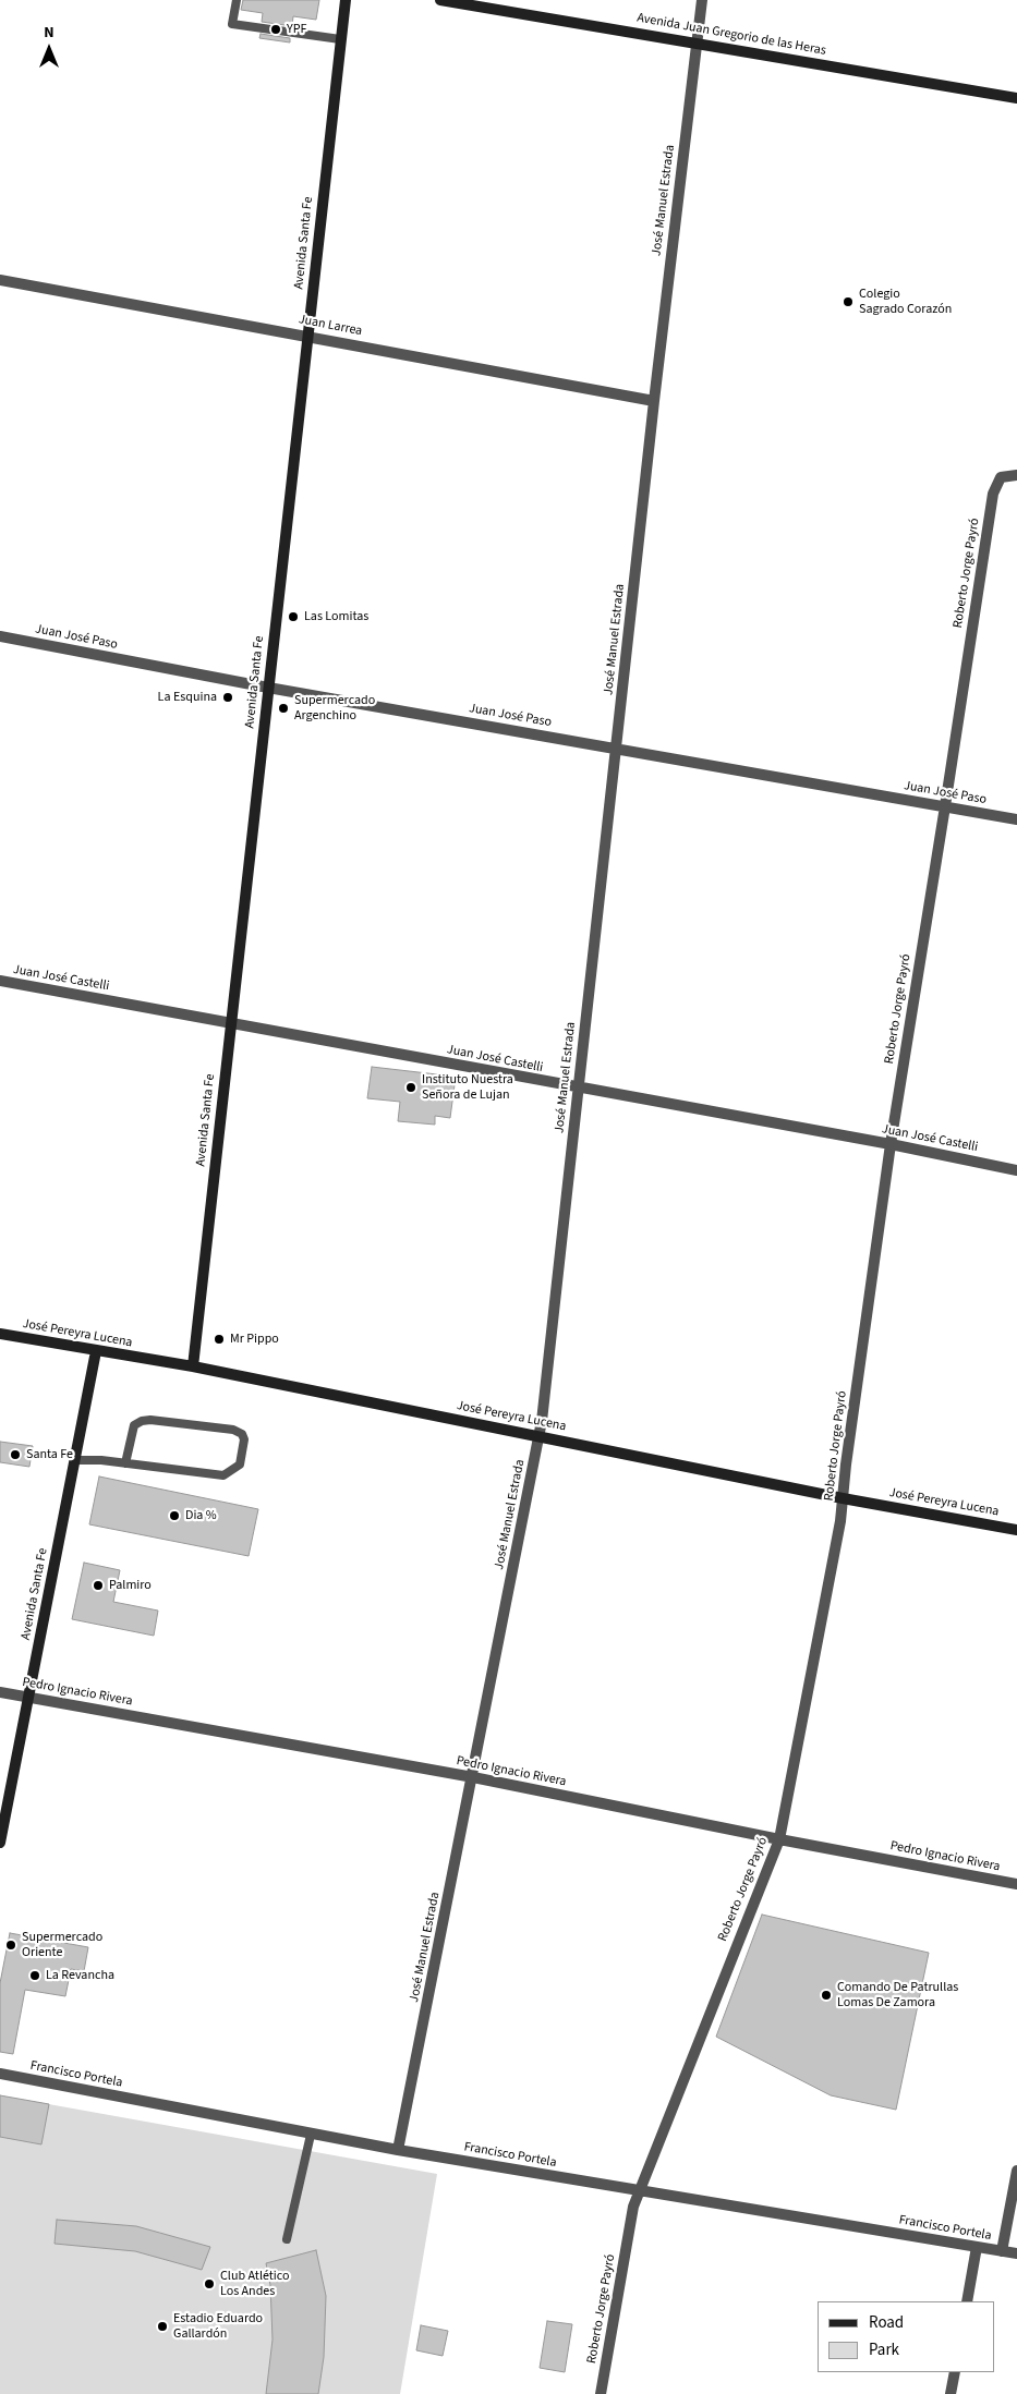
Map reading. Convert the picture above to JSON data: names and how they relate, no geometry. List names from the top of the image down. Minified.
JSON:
{"streets":{"main road":["Avenida Juan Gregorio de las Heras","Avenida Santa Fe","José Pereyra Lucena"],"street":["José Manuel Estrada","Juan Larrea","Roberto Jorge Payró","Juan José Paso","Juan José Castelli","Pedro Ignacio Rivera","Francisco Portela"]},"crossings":[["Avenida Juan Gregorio de las Heras","José Manuel Estrada"],["José Manuel Estrada","Juan Larrea"],["José Manuel Estrada","Juan José Paso"],["José Manuel Estrada","Juan José Castelli"],["José Manuel Estrada","José Pereyra Lucena"],["José Manuel Estrada","Pedro Ignacio Rivera"],["José Manuel Estrada","Francisco Portela"],["Avenida Santa Fe","Juan Larrea"],["Avenida Santa Fe","Juan José Paso"],["Avenida Santa Fe","Juan José Castelli"],["Avenida Santa Fe","José Pereyra Lucena"],["Avenida Santa Fe","Pedro Ignacio Rivera"],["Roberto Jorge Payró","Juan José Paso"],["Roberto Jorge Payró","Juan José Castelli"],["Roberto Jorge Payró","José Pereyra Lucena"],["Roberto Jorge Payró","Pedro Ignacio Rivera"],["Roberto Jorge Payró","Francisco Portela"]],"places":["YPF","Colegio Sagrado Corazón","Las Lomitas","La Esquina","Supermercado Argenchino","Instituto Nuestra Señora de Lujan","Mr Pippo","Santa Fe","Dia %","Palmiro","Supermercado Oriente","La Revancha","Comando De Patrullas Lomas De Zamora","Club Atlético Los Andes","Estadio Eduardo Gallardón"],"legend":["Road","Park"],"north":"top"}
